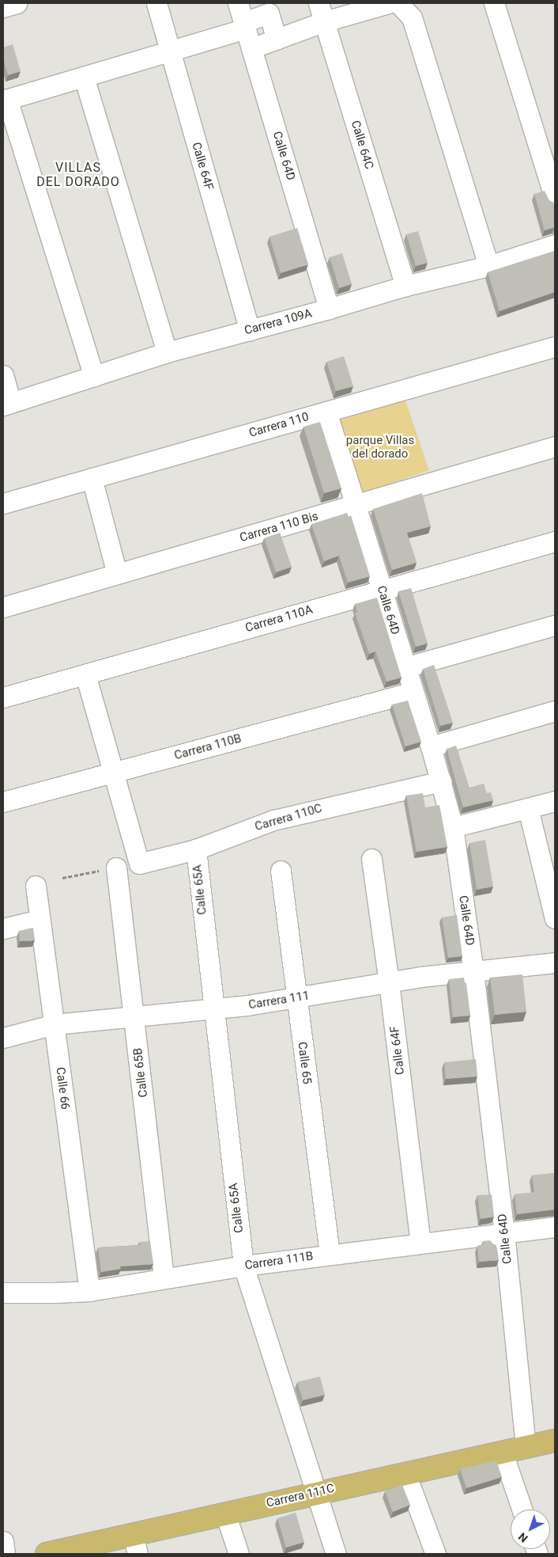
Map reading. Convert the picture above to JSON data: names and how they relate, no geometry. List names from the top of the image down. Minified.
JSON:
{"streets":{"main road":["Carrera 111C"],"street":["Calle 64C","Calle 64D","Calle 64F","Carrera 109A","Carrera 110","Carrera 110 Bis","Carrera 110A","Carrera 110B","Carrera 110C","Calle 65A","Carrera 111","Calle 65","Calle 65B","Calle 66","Carrera 111B"]},"crossings":[["Calle 64C","Carrera 109A"],["Calle 64D","Carrera 109A"],["Calle 64D","Carrera 110"],["Calle 64D","Carrera 110 Bis"],["Calle 64D","Carrera 110A"],["Calle 64D","Carrera 110B"],["Calle 64D","Carrera 110C"],["Calle 64D","Carrera 111"],["Calle 64D","Carrera 111B"],["Calle 64D","Carrera 111C"],["Calle 64F","Carrera 109A"],["Calle 64F","Carrera 111"],["Calle 64F","Carrera 111B"],["Carrera 110B","Carrera 110C"],["Carrera 110C","Calle 65A"],["Calle 65A","Carrera 111"],["Calle 65A","Carrera 111B"],["Calle 65A","Carrera 111C"],["Carrera 111","Calle 65"],["Carrera 111","Calle 65B"],["Carrera 111","Calle 66"],["Calle 65","Carrera 111B"],["Calle 65B","Carrera 111B"],["Calle 66","Carrera 111B"]],"districts":["VILLAS DEL DORADO"],"parks":["parque Villas del dorado"],"north":"bottom left"}
